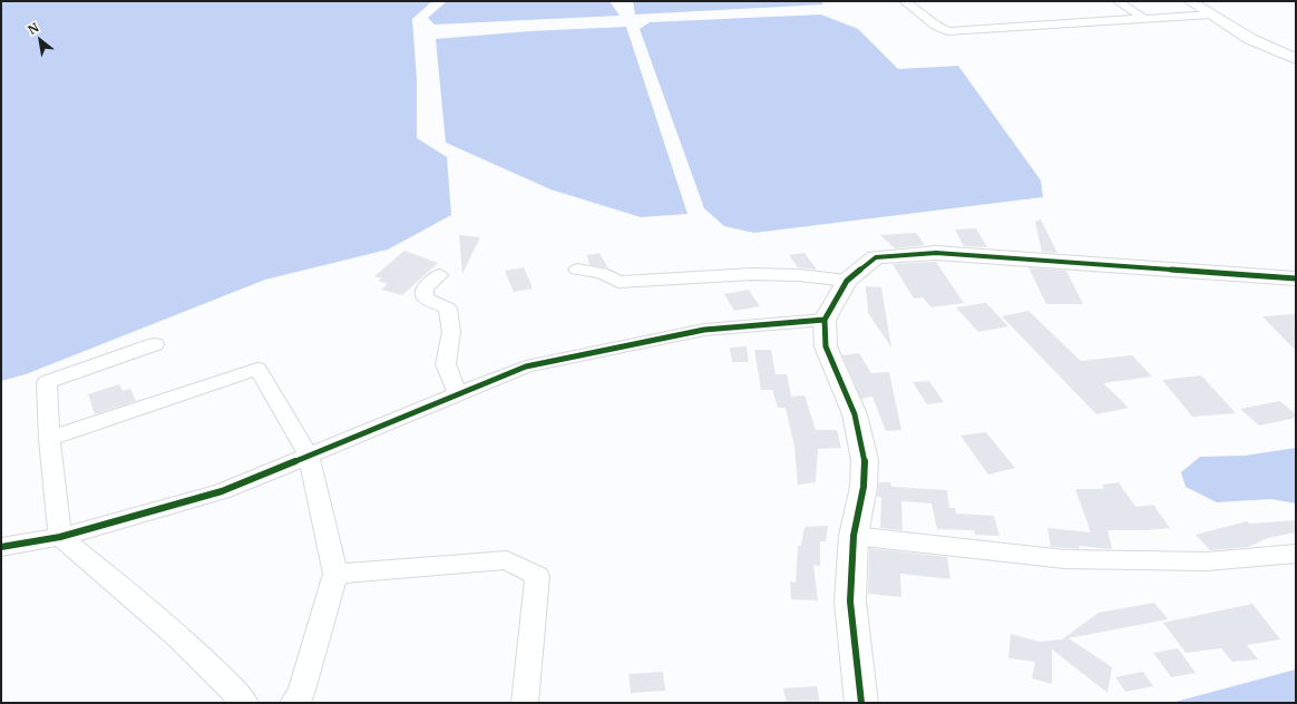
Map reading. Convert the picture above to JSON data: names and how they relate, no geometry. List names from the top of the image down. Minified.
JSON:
{"north":"top left"}
